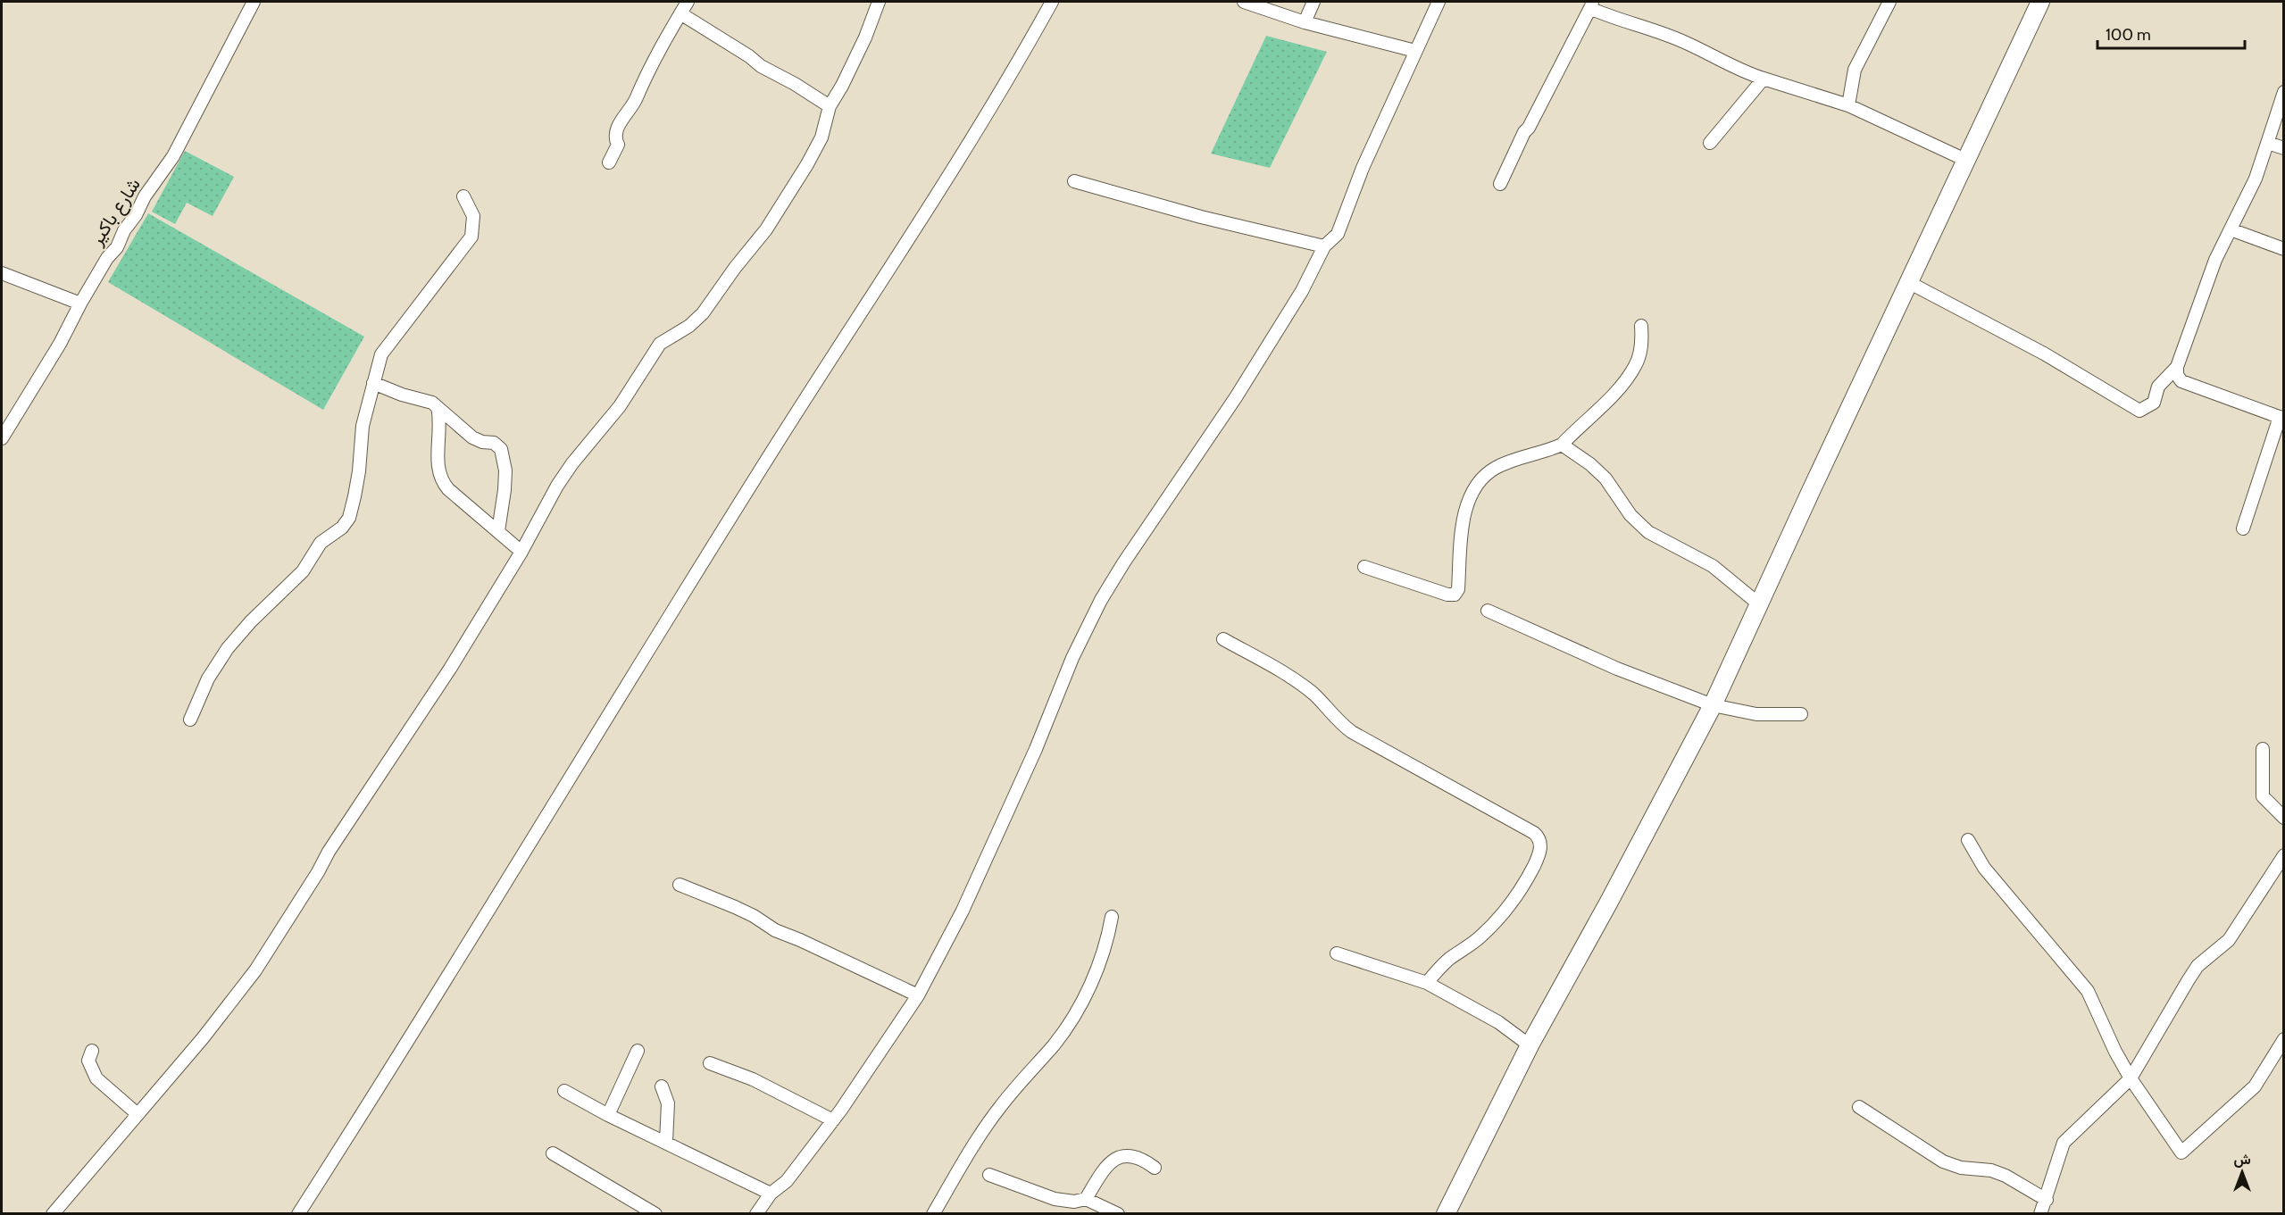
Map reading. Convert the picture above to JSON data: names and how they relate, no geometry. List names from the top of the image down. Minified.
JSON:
{"streets":{"street":["شارع باكير"]},"scale_bar":"100 m","north":"top"}
